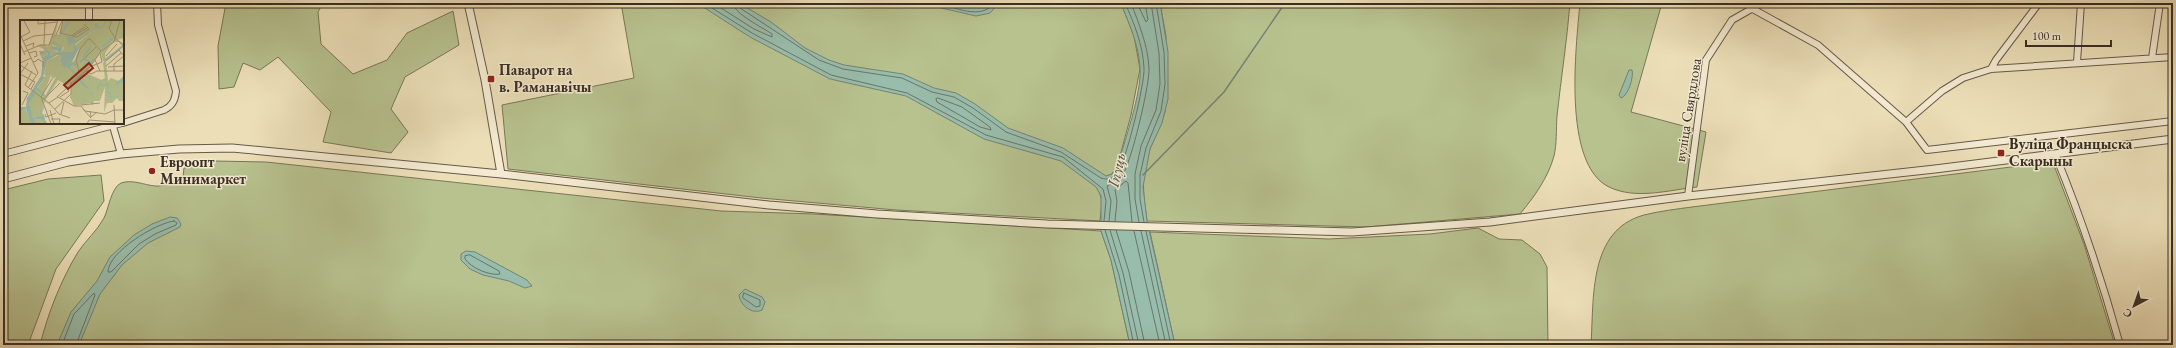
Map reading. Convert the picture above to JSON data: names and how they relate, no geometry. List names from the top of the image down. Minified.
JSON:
{"streets":{"street":["вуліца Свярдлова"]},"water":["Іпуць"],"places":{"transit":["Паварот на в. Раманавічы","Вуліца Францыска Скарыны"],"other":["Евроопт Минимаркет"]},"scale_bar":"100 m","north":"bottom left"}
